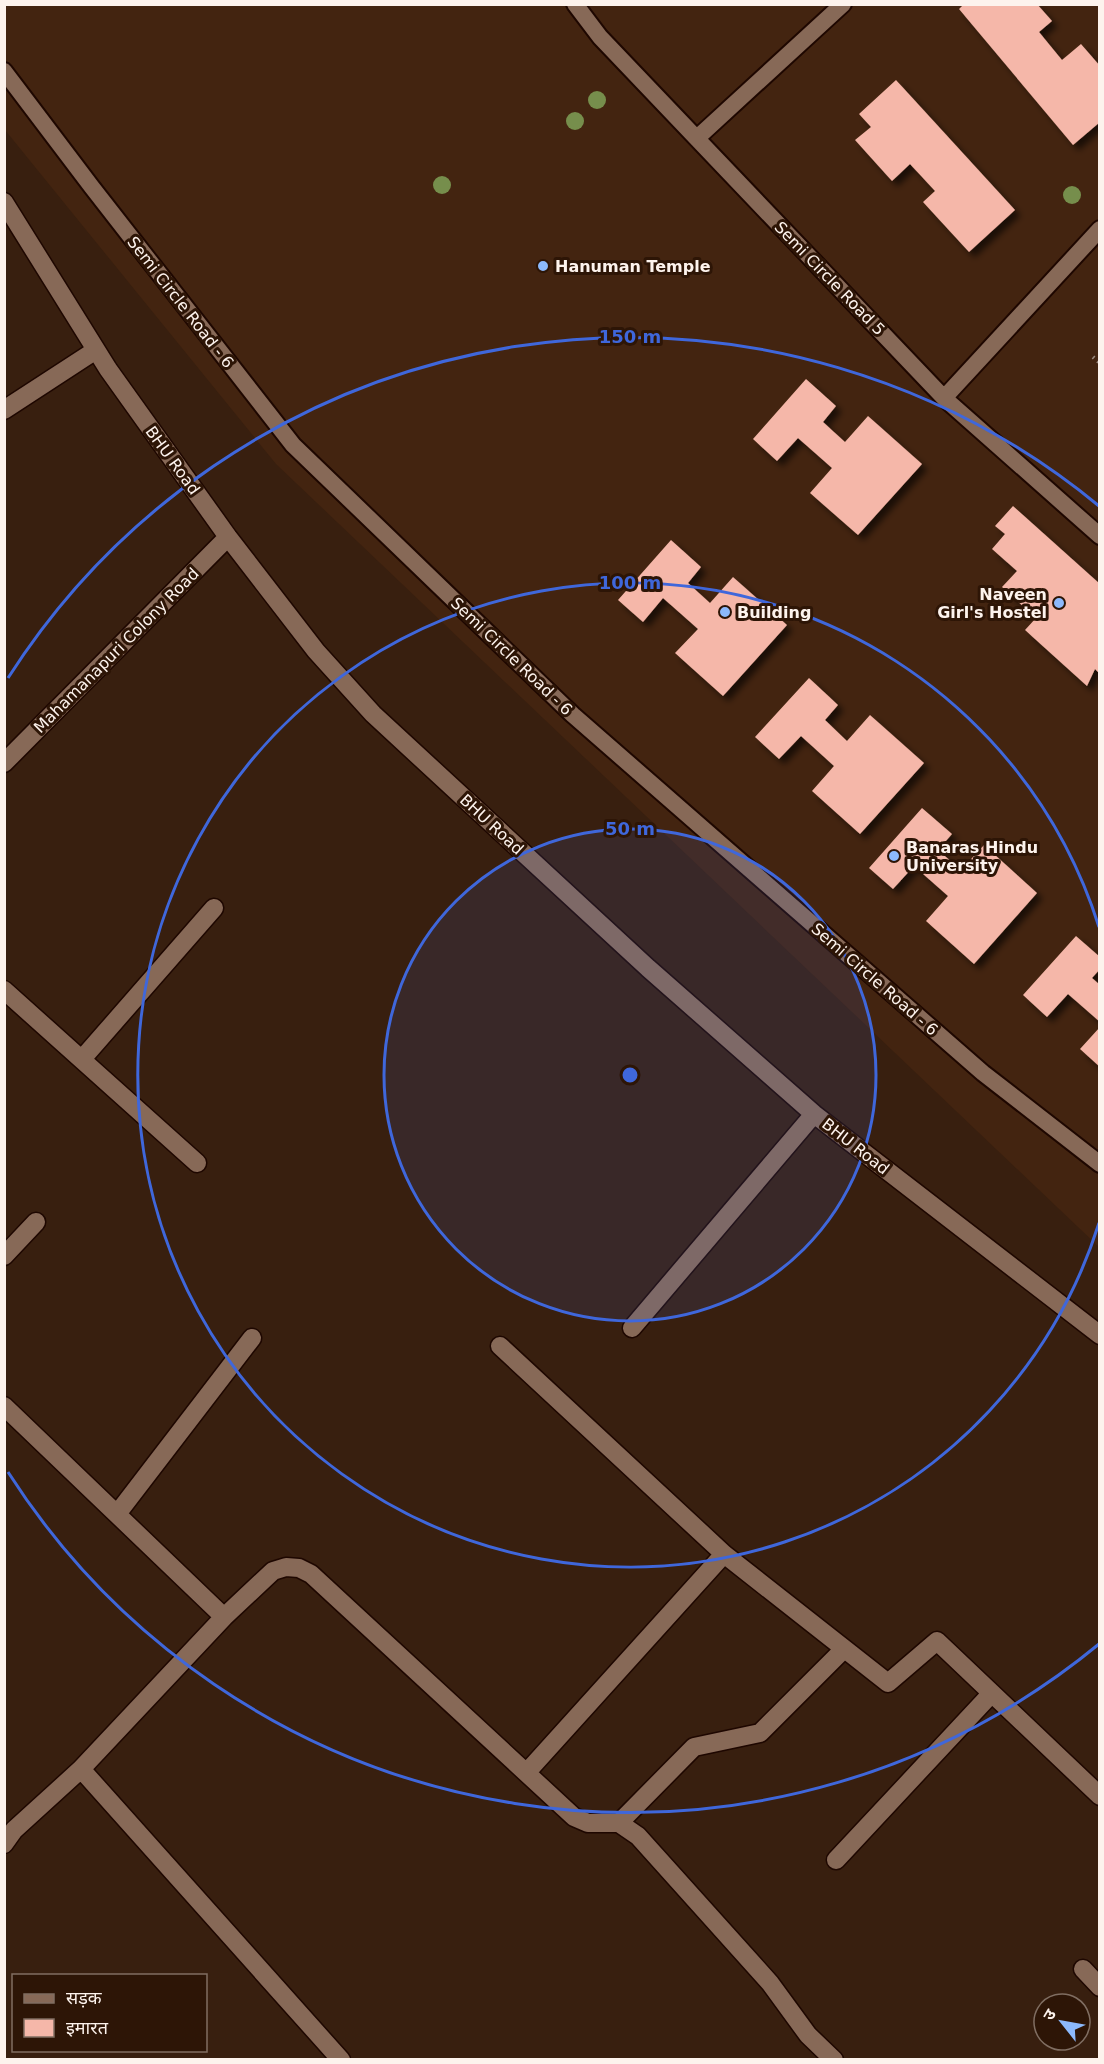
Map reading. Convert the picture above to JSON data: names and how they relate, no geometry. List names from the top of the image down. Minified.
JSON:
{"streets":{"street":["BHU Road","Mahamanapuri Colony Road"],"lane":["Semi Circle Road 5","Semi Circle Road - 6"]},"crossings":[["BHU Road","Mahamanapuri Colony Road"]],"places":["Hanuman Temple","Naveen Girl's Hostel","Building","Banaras Hindu University"],"legend":["सड़क","इमारत"],"north":"top left","rings":["150 m","100 m","50 m"]}
